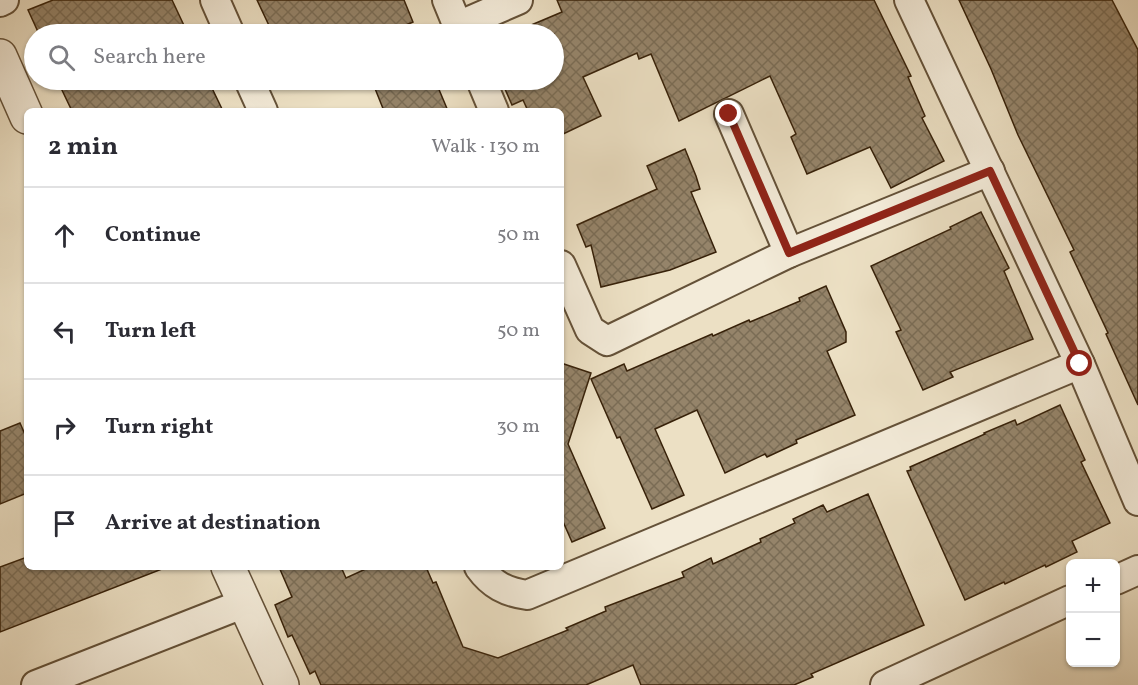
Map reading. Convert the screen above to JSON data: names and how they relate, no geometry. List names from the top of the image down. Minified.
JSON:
{"page":{"search":"Search here","heading":["2 min","Walk · 130 m"],"list":[["Continue","50 m"],["Turn left","50 m"],["Turn right","30 m"],"Arrive at destination"],"map_buttons":["+","−"]}}
